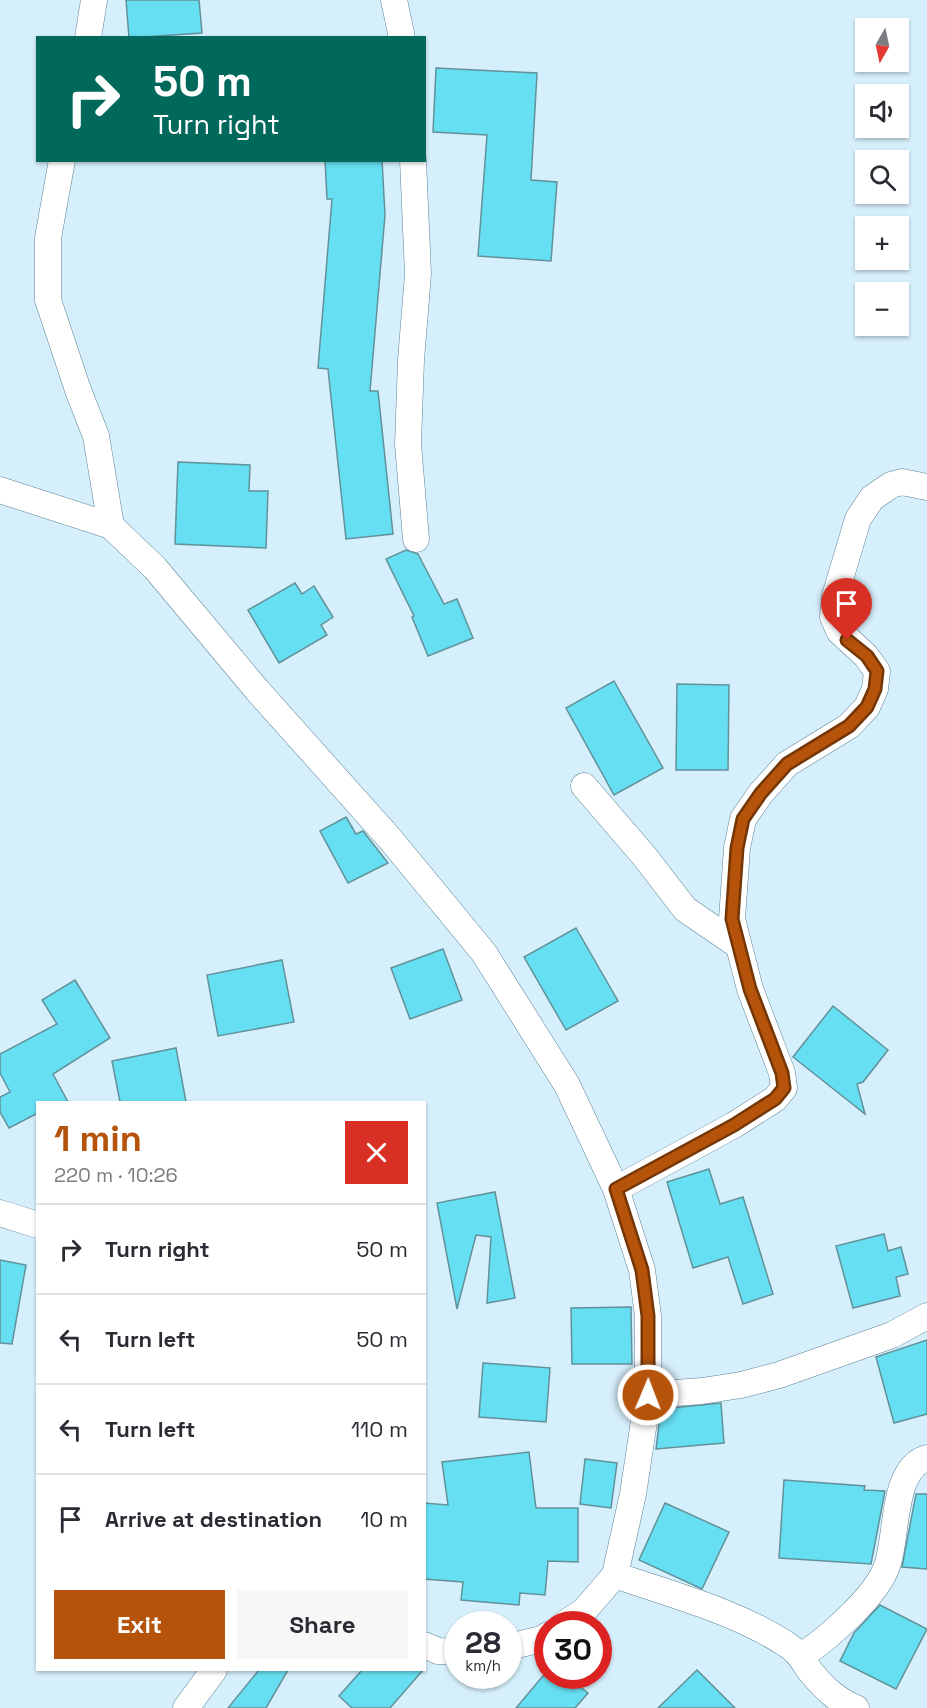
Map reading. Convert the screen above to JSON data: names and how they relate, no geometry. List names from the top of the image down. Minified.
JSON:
{"north":"bottom","page":{"map_buttons":["+","−"],"turn":["50 m","Turn right"],"heading":["1 min","220 m · 10:26"],"list":[{"name":"Turn right","value":"50 m"},{"name":"Turn left","value":"50 m"},{"name":"Turn left","value":"110 m"},{"name":"Arrive at destination","value":"10 m"}],"buttons":["Exit","Share"],"speed":"28 km/h","limit":"30"}}
